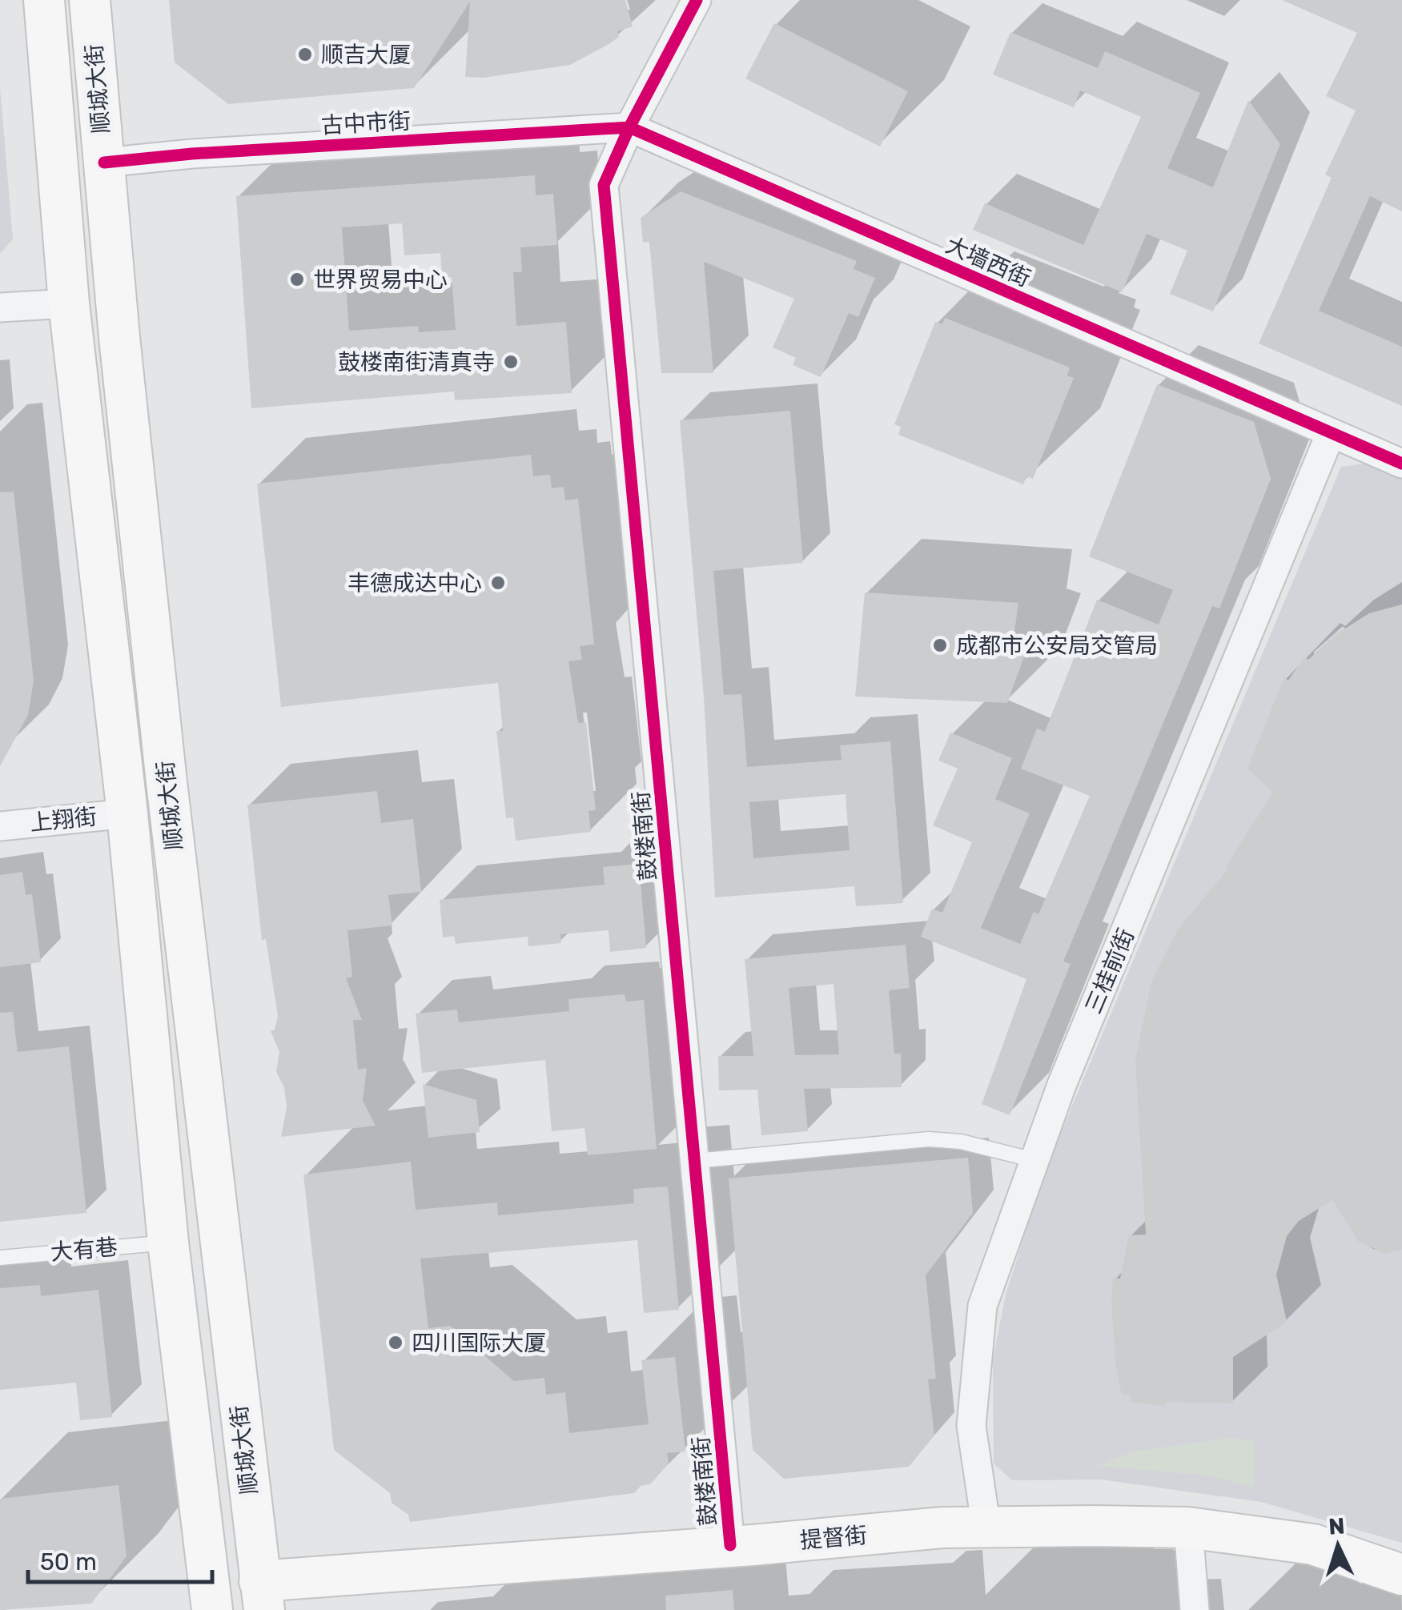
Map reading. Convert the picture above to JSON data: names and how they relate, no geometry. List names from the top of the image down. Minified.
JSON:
{"streets":{"main road":["顺城大街","提督街"],"street":["古中市街","大墙西街","上翔街","鼓楼南街","三桂前街"],"lane":["大有巷"]},"crossings":[["顺城大街","古中市街"],["顺城大街","上翔街"],["顺城大街","大有巷"],["顺城大街","提督街"],["古中市街","大墙西街"],["古中市街","鼓楼南街"],["大墙西街","鼓楼南街"],["大墙西街","三桂前街"],["鼓楼南街","提督街"],["三桂前街","提督街"]],"places":["顺吉大厦","世界贸易中心","鼓楼南街清真寺","丰德成达中心","成都市公安局交管局","四川国际大厦"],"scale_bar":"50 m","north":"top"}
